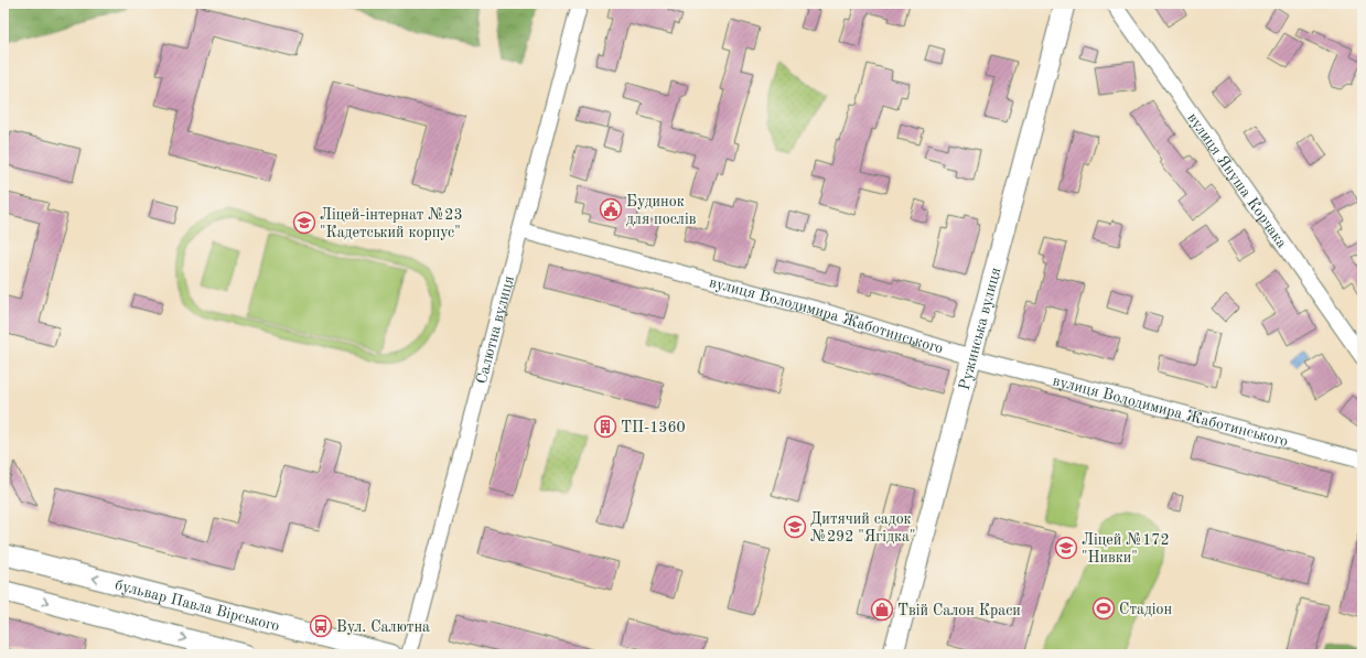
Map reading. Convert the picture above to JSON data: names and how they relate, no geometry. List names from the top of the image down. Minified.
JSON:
{"streets":{"street":["вулиця Януша Корчака","вулиця Володимира Жаботинського","Ружинська вулиця","Салютна вулиця","бульвар Павла Вірського"]},"crossings":[["вулиця Володимира Жаботинського","Ружинська вулиця"],["вулиця Володимира Жаботинського","Салютна вулиця"]],"places":{"public building":["Будинок для послів"],"school or university":["Ліцей-інтернат №23 \"Кадетський корпус\"","Дитячий садок №292 \"Ягідка\"","Ліцей №172 \"Нивки\""],"building":["ТП-1360"],"sports":["Стадіон"],"shop":["Твій Салон Краси"],"bus stop":["Вул. Салютна"]}}
